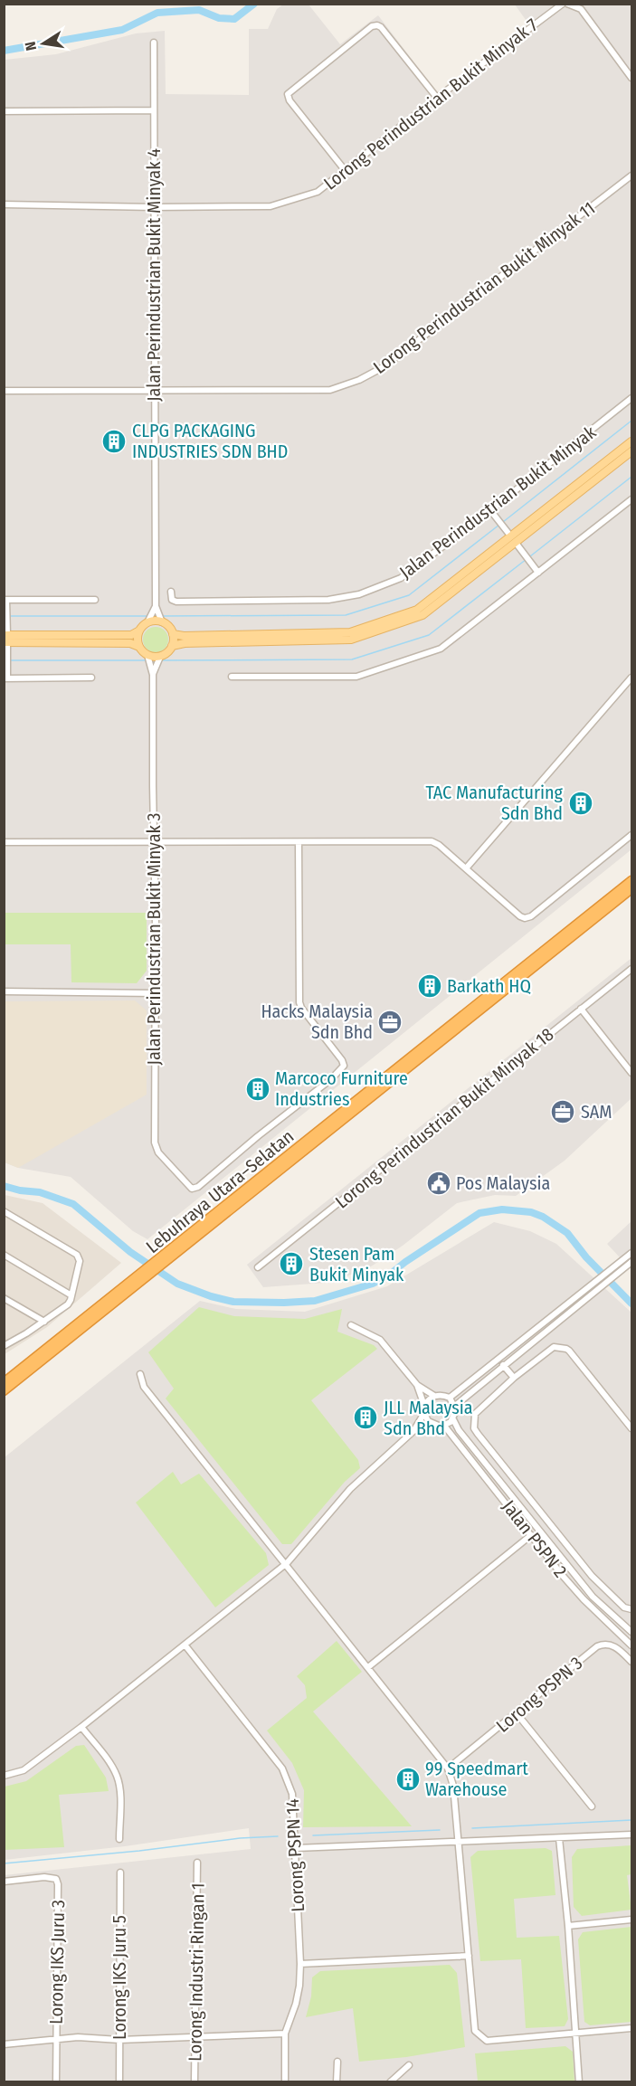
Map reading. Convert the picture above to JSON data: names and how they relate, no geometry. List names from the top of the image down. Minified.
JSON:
{"streets":{"highway":["Lebuhraya Utara–Selatan"],"main road":["Jalan Perindustrian Bukit Minyak"],"street":["Lorong Perindustrian Bukit Minyak 7","Jalan Perindustrian Bukit Minyak 4","Lorong Perindustrian Bukit Minyak 11","Jalan Perindustrian Bukit Minyak 3","Lorong Perindustrian Bukit Minyak 18","Jalan PSPN 2","Lorong PSPN 3","Lorong PSPN 14","Lorong IKS Juru 3","Lorong Industri Ringan 1","Lorong IKS Juru 5"]},"crossings":[["Lorong Perindustrian Bukit Minyak 7","Jalan Perindustrian Bukit Minyak 4"],["Jalan Perindustrian Bukit Minyak 4","Lorong Perindustrian Bukit Minyak 11"]],"places":{"building":["CLPG PACKAGING INDUSTRIES SDN BHD","TAC Manufacturing Sdn Bhd","Barkath HQ","Marcoco Furniture Industries","Stesen Pam Bukit Minyak","JLL Malaysia Sdn Bhd","99 Speedmart Warehouse"],"office":["Hacks Malaysia Sdn Bhd","SAM"],"public building":["Pos Malaysia"]},"north":"left"}
